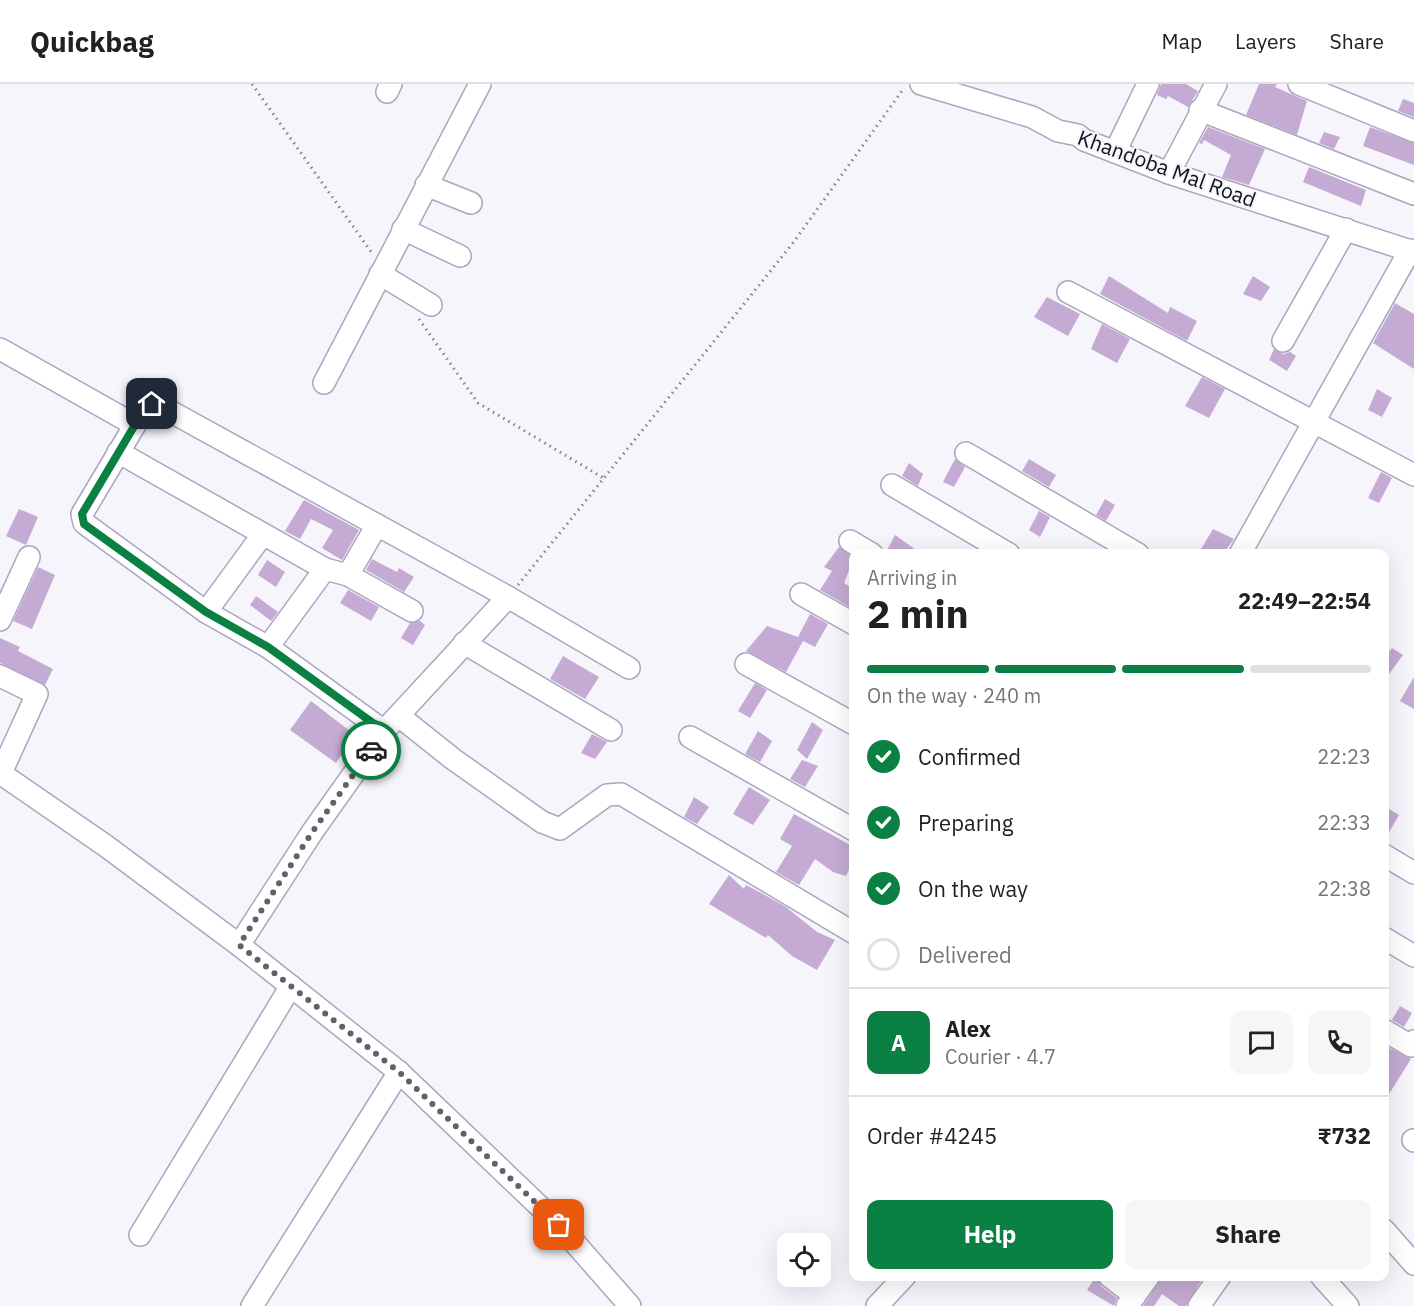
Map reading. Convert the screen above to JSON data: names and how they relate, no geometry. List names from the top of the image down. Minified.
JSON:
{"streets":{"street":["Khandoba Mal Road"]},"page":{"header":"Quickbag","nav":["Map","Layers","Share"],"heading":["2 min","Arriving in","22:49–22:54"],"panel":["Alex","Courier · 4.7","Order #4245","₹732"],"bar":"On the way · 240 m","list":[["Confirmed","22:23"],["Preparing","22:33"],["On the way","22:38"],"Delivered"],"round":"A","buttons":["Help","Share"]}}
